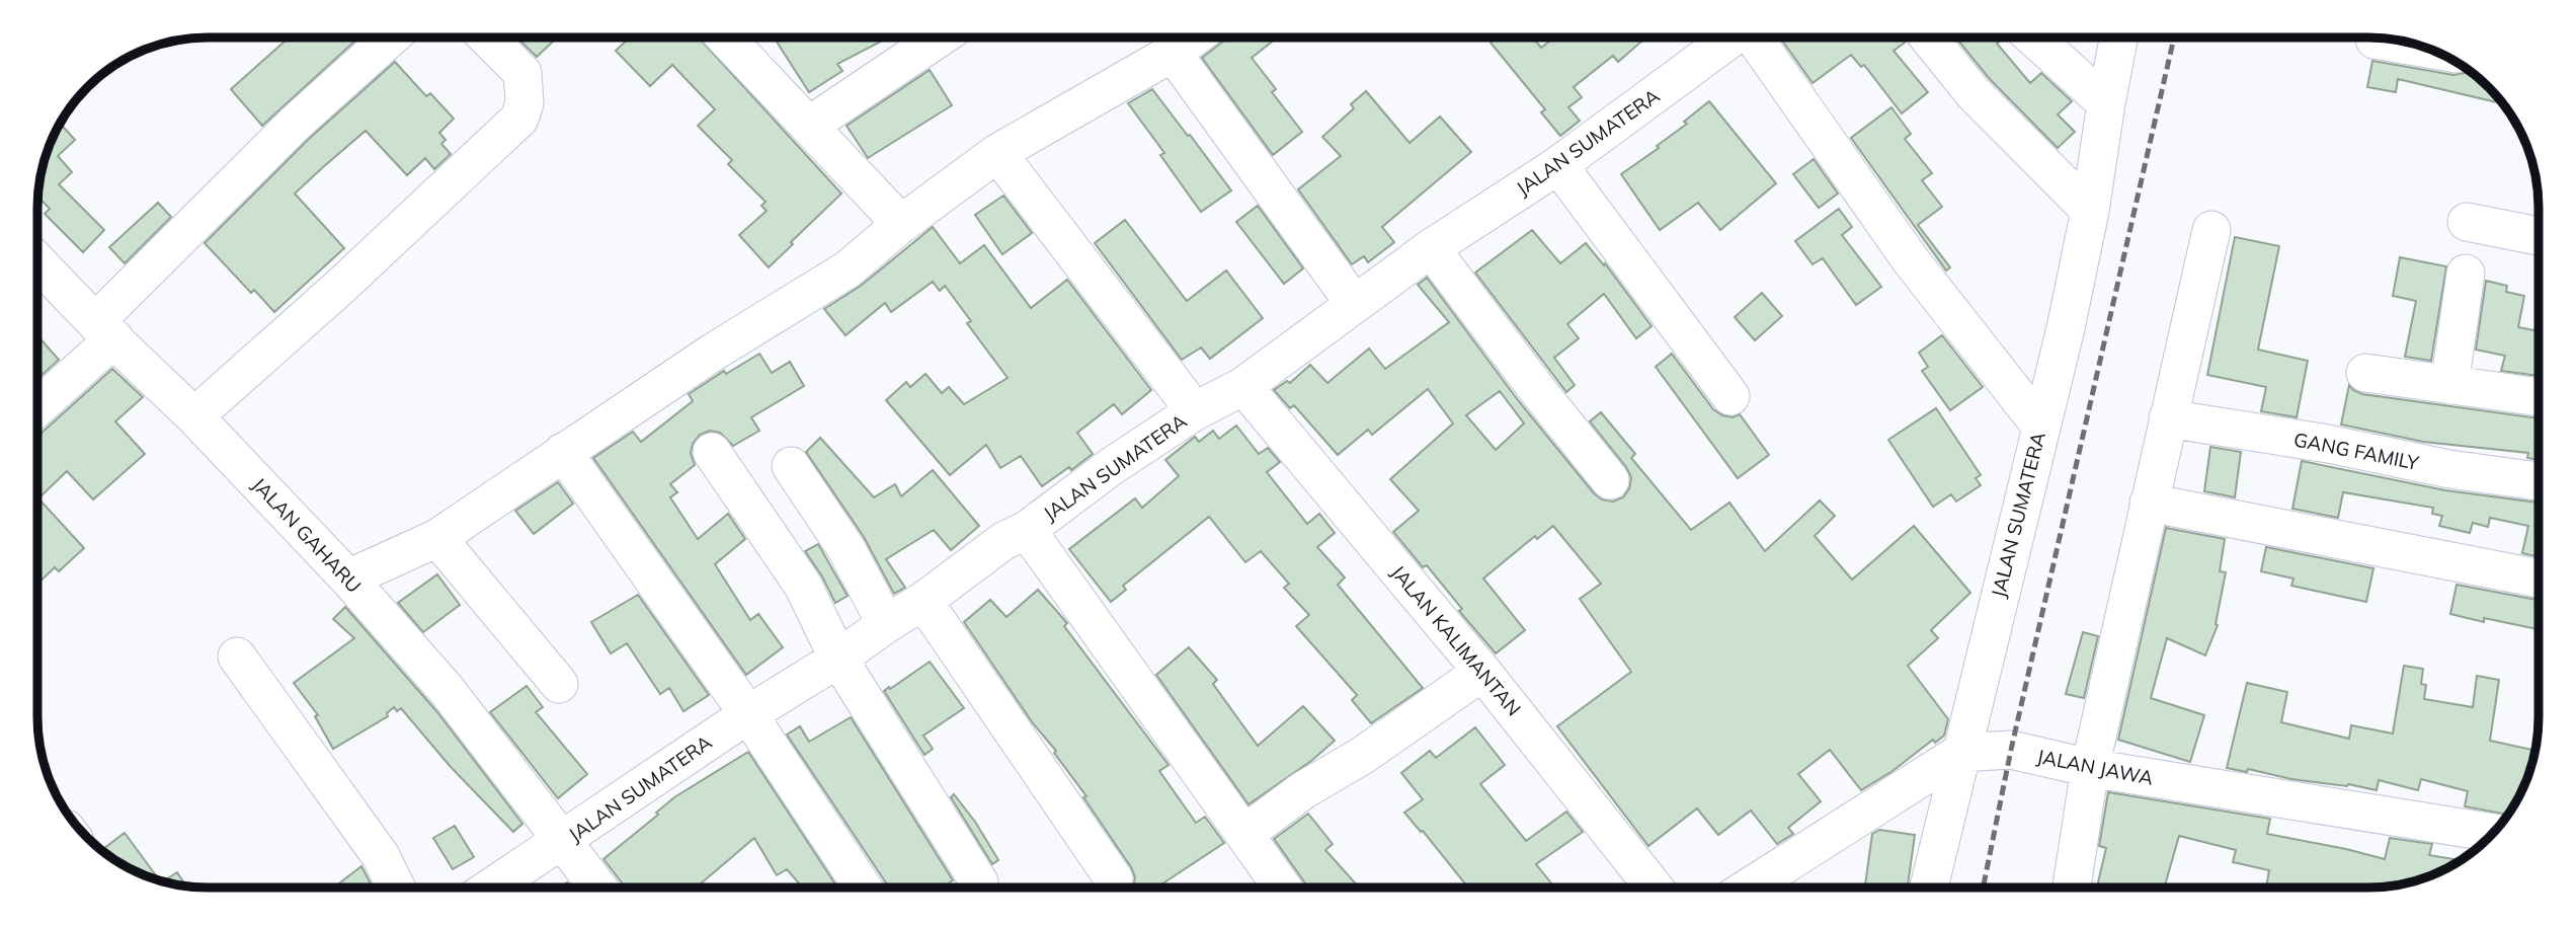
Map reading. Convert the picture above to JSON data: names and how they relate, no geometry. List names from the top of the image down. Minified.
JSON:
{"streets":{"street":["JALAN SUMATERA","GANG FAMILY","JALAN GAHARU","JALAN KALIMANTAN","JALAN JAWA"]},"crossings":[["JALAN SUMATERA","JALAN GAHARU"],["JALAN SUMATERA","JALAN KALIMANTAN"],["JALAN SUMATERA","JALAN JAWA"]]}
